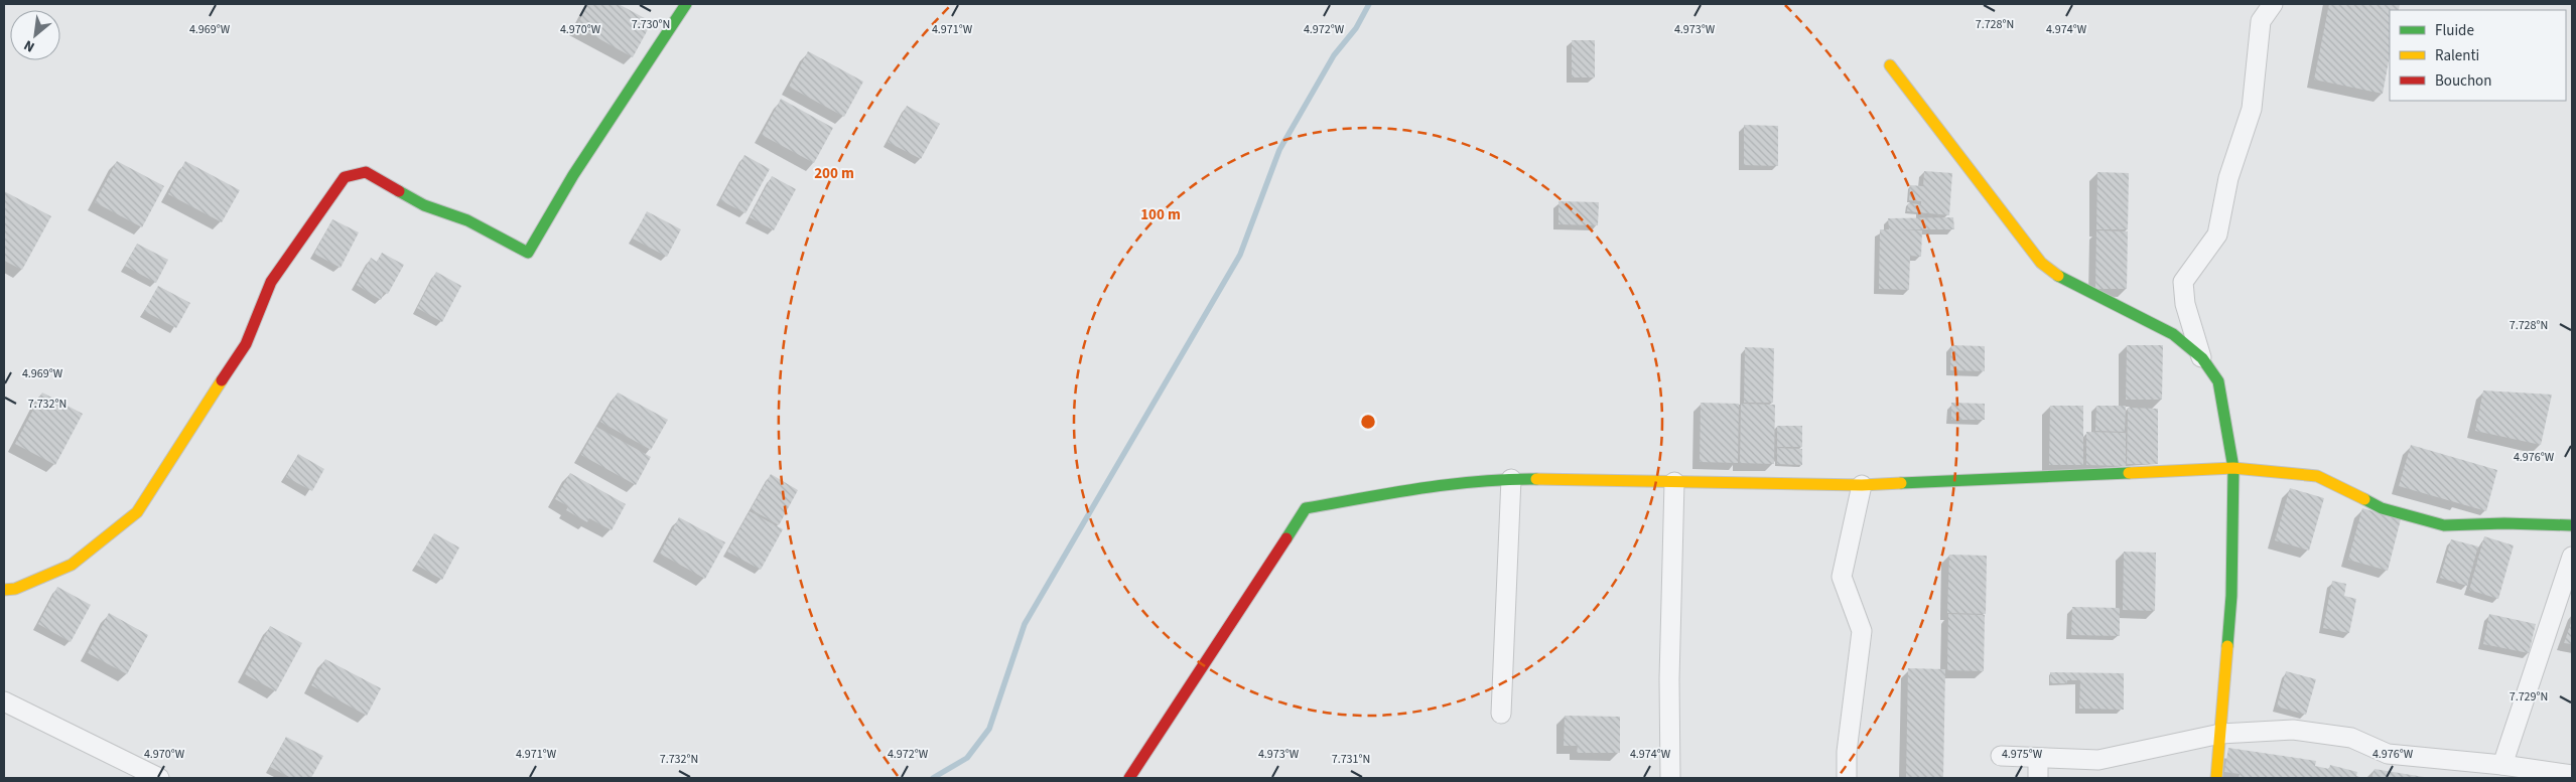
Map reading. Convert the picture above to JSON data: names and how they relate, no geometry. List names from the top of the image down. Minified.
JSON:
{"legend":["Fluide","Ralenti","Bouchon"],"north":"bottom left","coordinates":["7.730°N","7.728°N","4.969°W","4.970°W","4.971°W","4.972°W","4.973°W","4.974°W","7.732°N","4.976°W","7.729°N","4.975°W","7.731°N"],"rings":["200 m","100 m"]}
